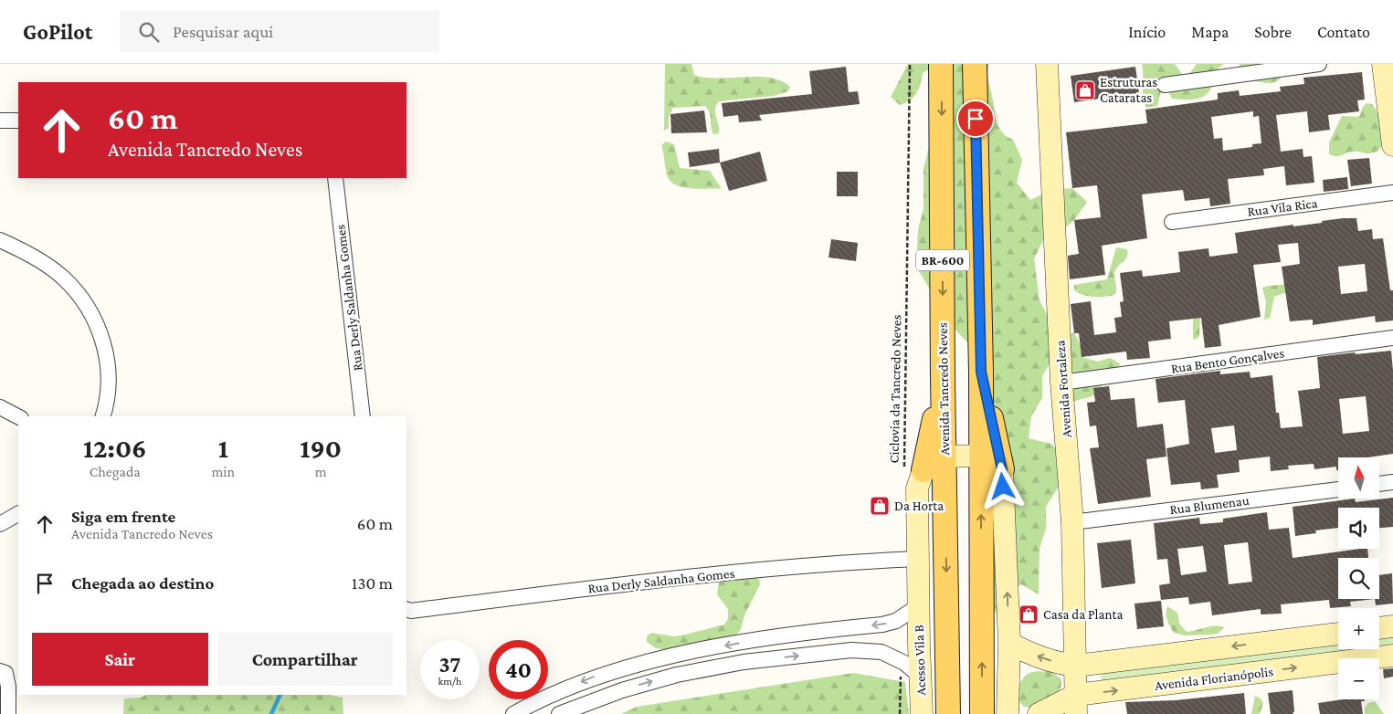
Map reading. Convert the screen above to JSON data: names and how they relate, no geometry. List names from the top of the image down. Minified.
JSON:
{"streets":{"main road":["BR-600","Avenida Tancredo Neves"],"street":["Rua Vila Rica","Rua Derly Saldanha Gomes","Rua Bento Gonçalves","Avenida Fortaleza","Rua Blumenau","Acesso Vila B","Avenida Florianópolis"],"path":["Ciclovia da Tancredo Neves"]},"crossings":[["Rua Derly Saldanha Gomes","Acesso Vila B"],["Rua Bento Gonçalves","Avenida Fortaleza"],["Ciclovia da Tancredo Neves","Acesso Vila B"],["Avenida Fortaleza","Rua Blumenau"],["Avenida Fortaleza","Avenida Florianópolis"]],"places":{"shop":["Estruturas Cataratas","Da Horta","Casa da Planta"]},"north":"top","page":{"header":"GoPilot","search":"Pesquisar aqui","nav":["Início","Mapa","Sobre","Contato"],"turn":["60 m","Avenida Tancredo Neves"],"eta":["12:06","Chegada","1","min","190","m"],"map_buttons":["+","−"],"list":[{"name":"Siga em frente","note":"Avenida Tancredo Neves","value":"60 m"},{"name":"Chegada ao destino","value":"130 m"}],"buttons":["Sair","Compartilhar"],"speed":"37 km/h","limit":"40"}}
